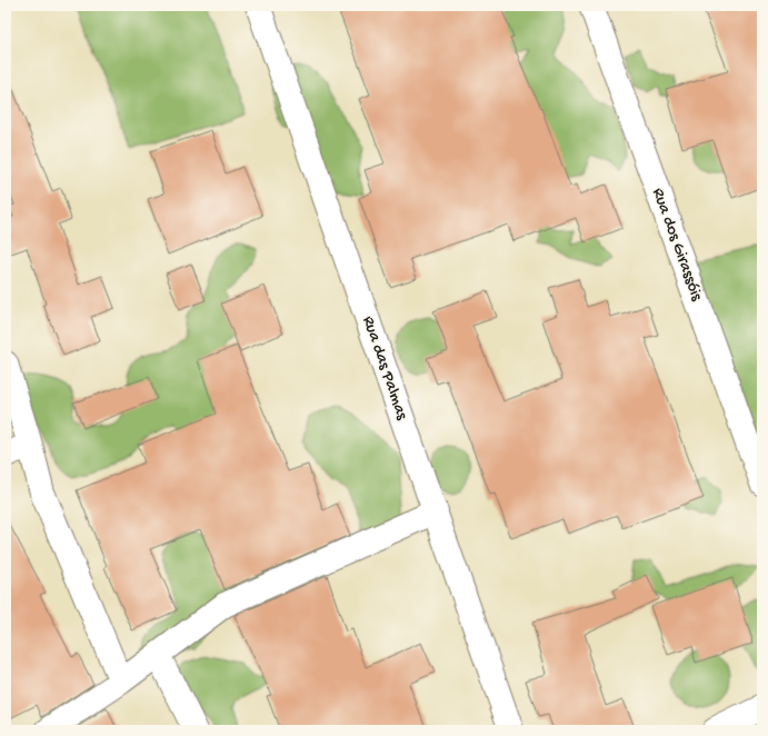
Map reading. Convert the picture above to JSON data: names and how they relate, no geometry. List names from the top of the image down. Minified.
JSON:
{"streets":{"street":["Rua dos Girassóis","Rua das Palmas"]}}
